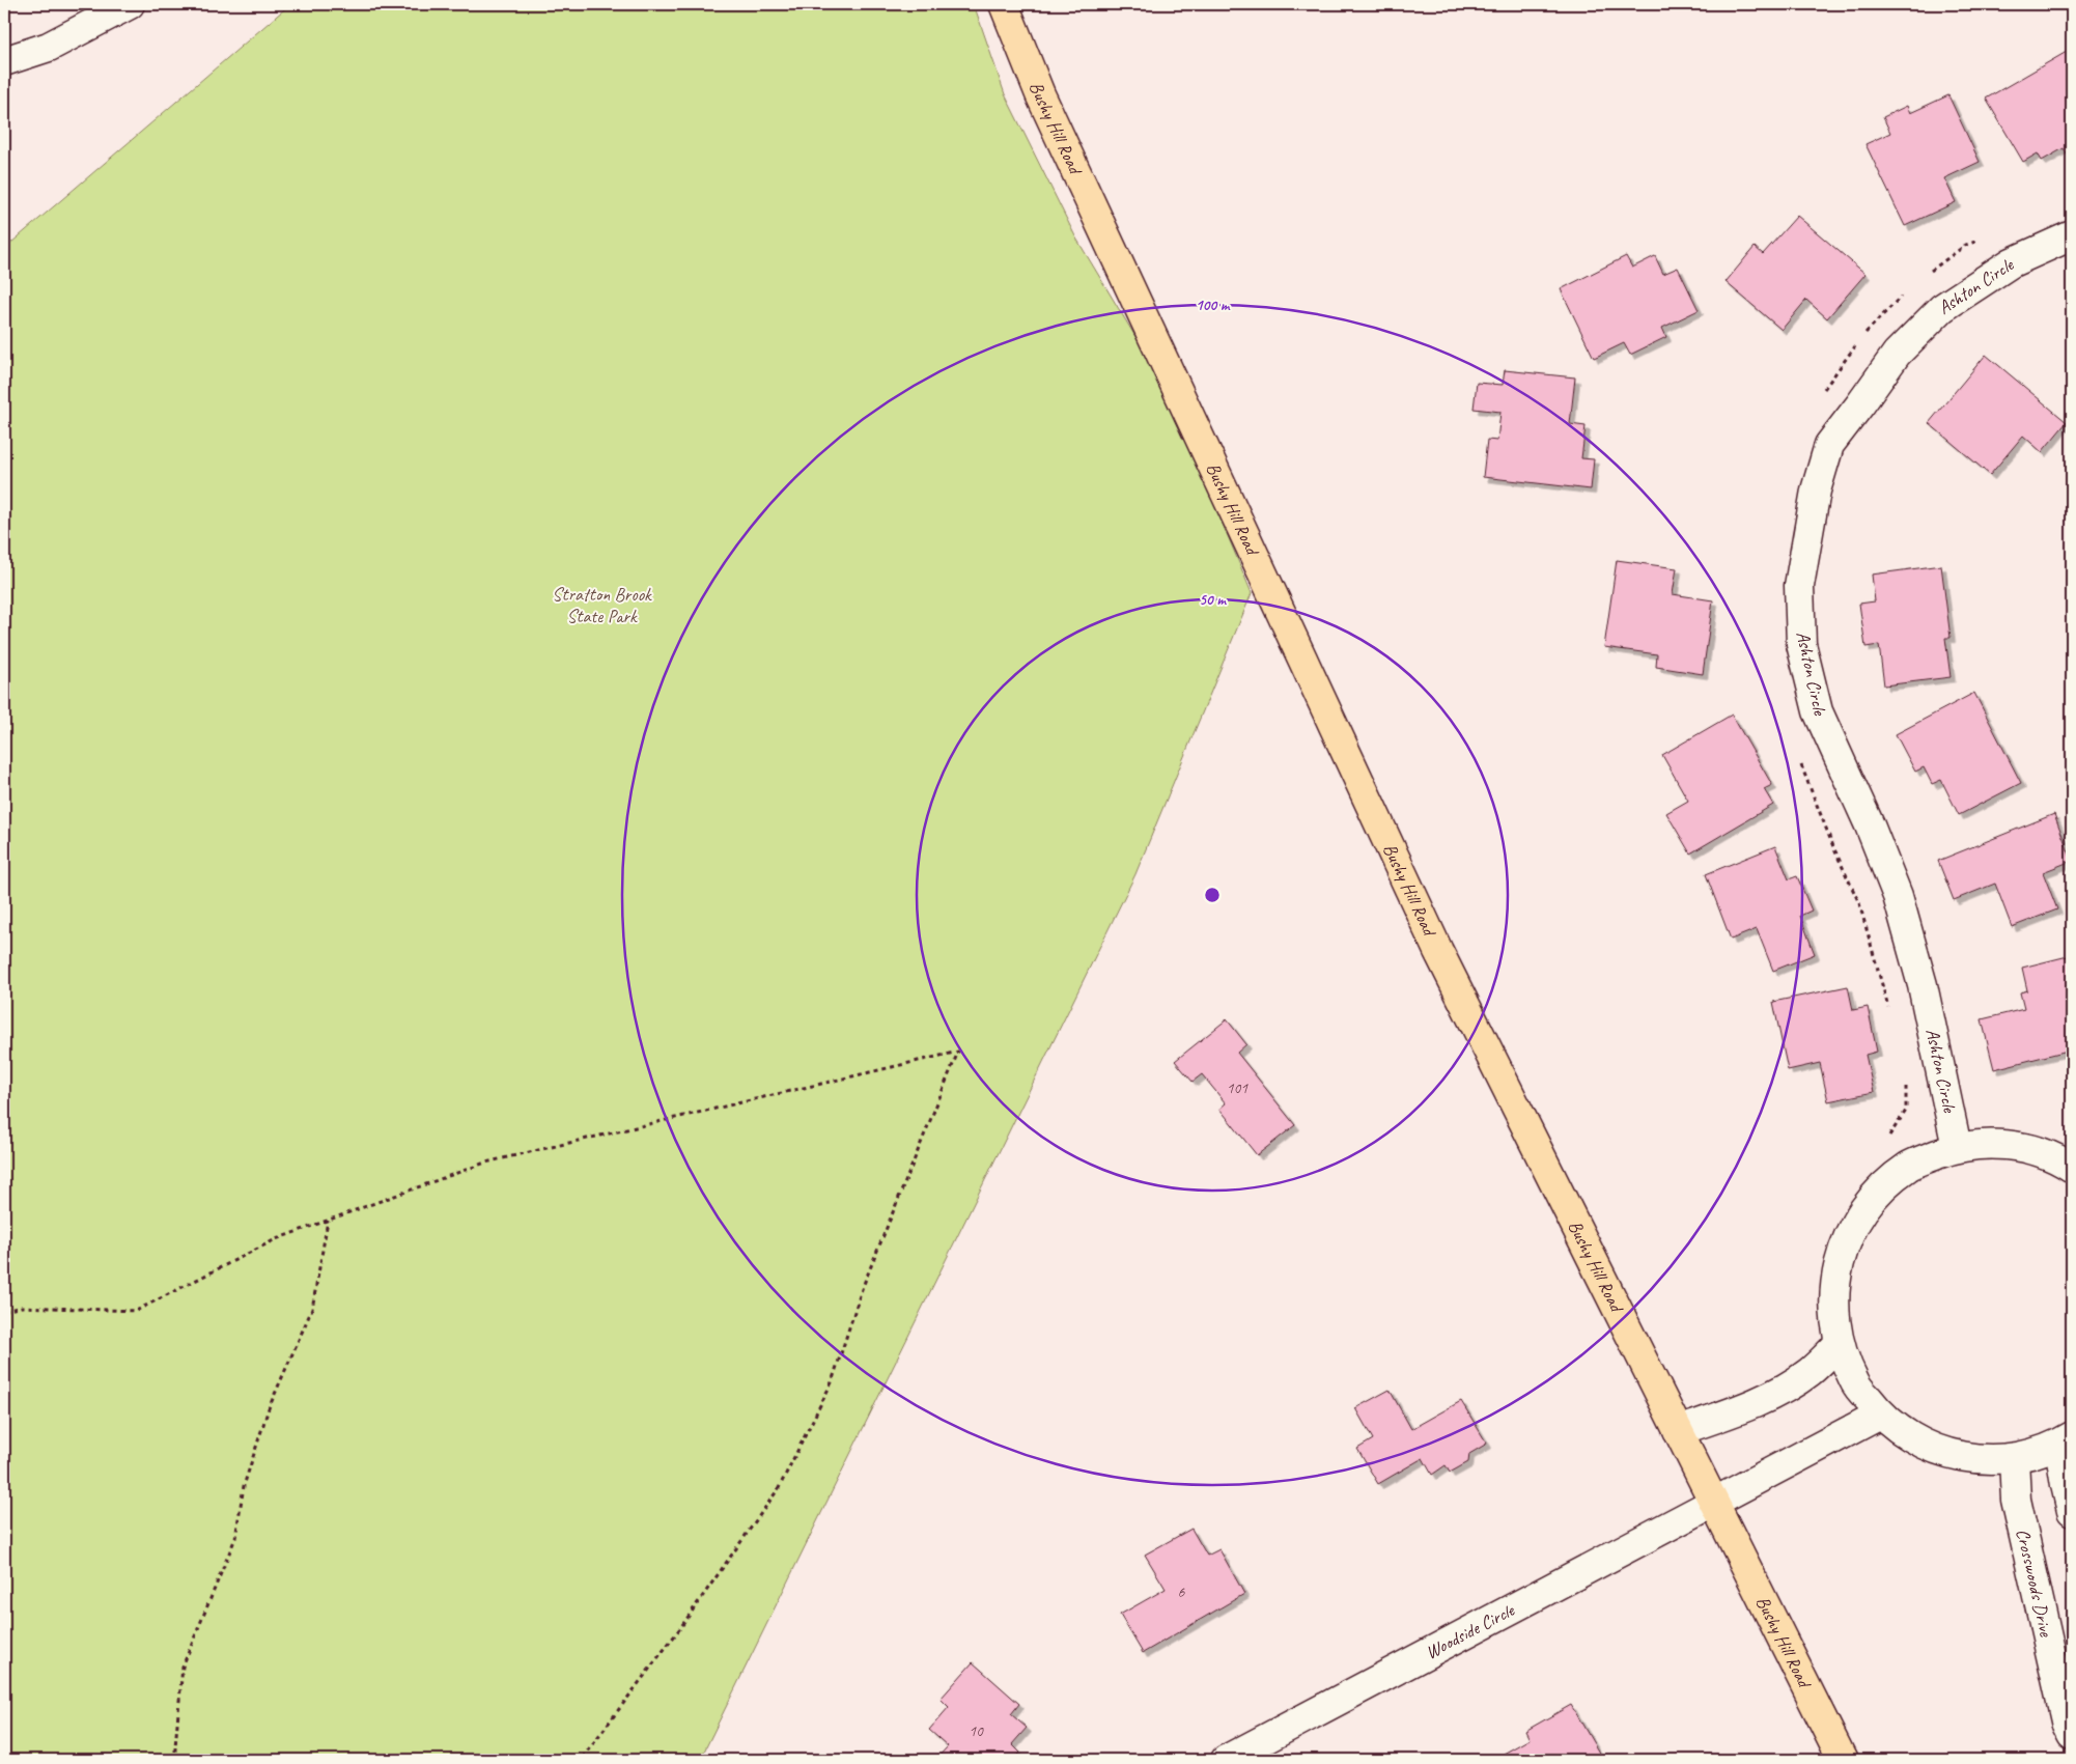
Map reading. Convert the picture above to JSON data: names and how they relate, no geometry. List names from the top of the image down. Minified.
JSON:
{"streets":{"main road":["Bushy Hill Road"],"street":["Ashton Circle","Crosswoods Drive","Woodside Circle"]},"crossings":[["Bushy Hill Road","Woodside Circle"]],"parks":["Stratton Brook State Park"],"house_numbers":["101","6","10"],"rings":["100 m","50 m"]}
